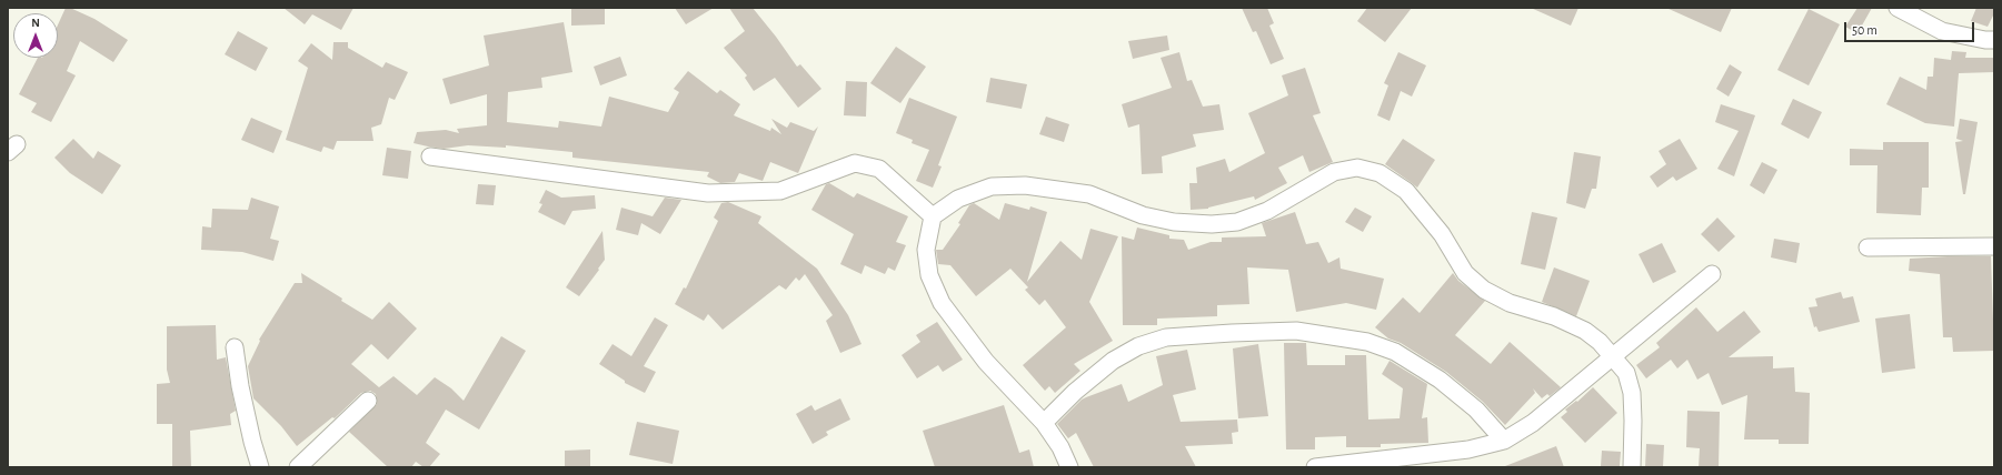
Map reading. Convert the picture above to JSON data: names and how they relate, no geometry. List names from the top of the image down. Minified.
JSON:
{"scale_bar":"50 m","north":"top"}
